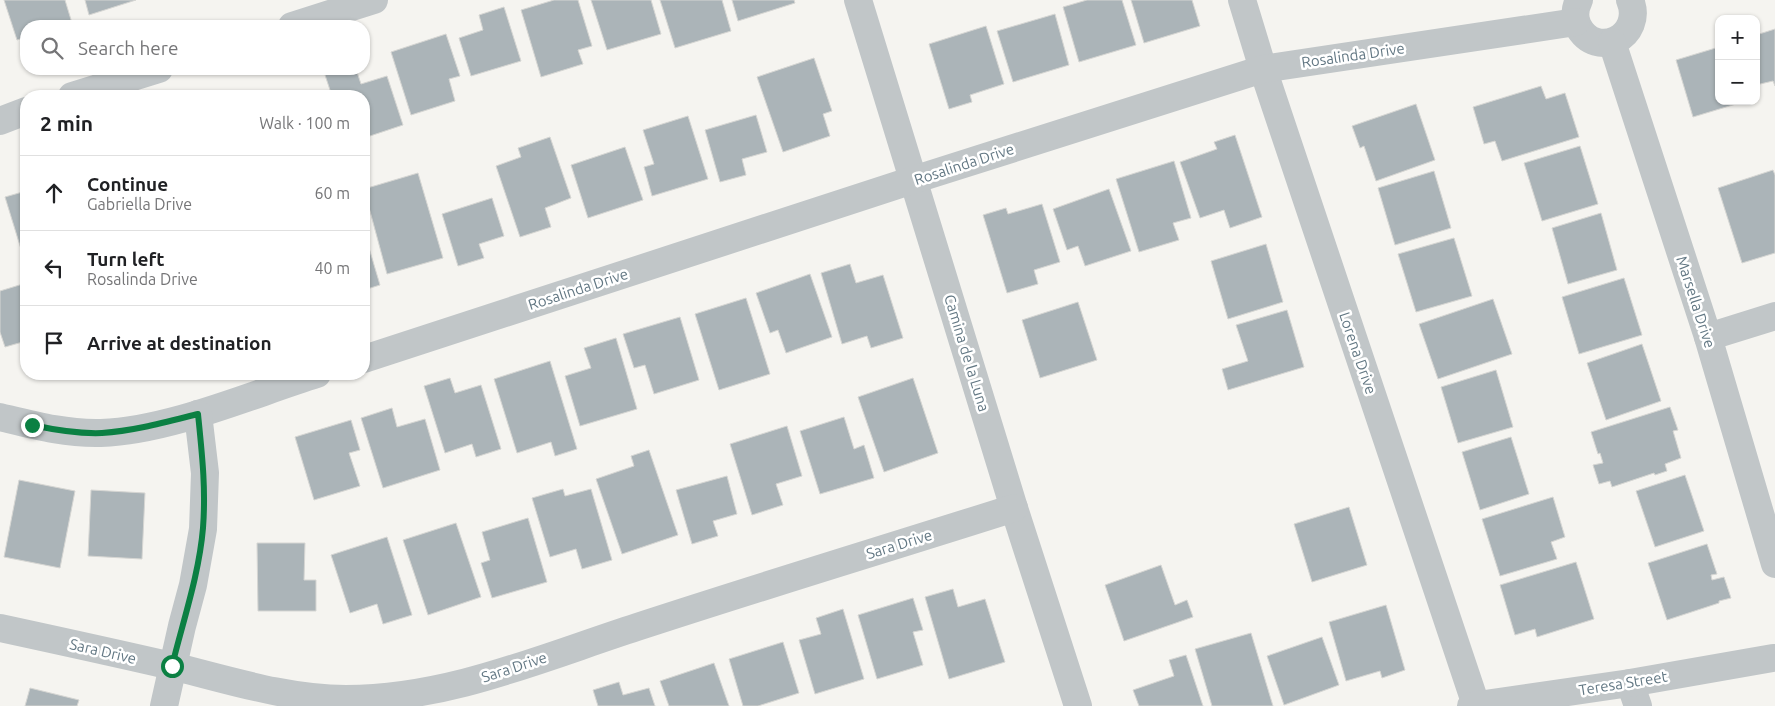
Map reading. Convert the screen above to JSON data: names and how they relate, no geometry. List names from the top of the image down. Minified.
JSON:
{"streets":{"street":["Rosalinda Drive","Marsella Drive","Camina de la Luna","Lorena Drive","Sara Drive","Teresa Street"]},"crossings":[["Rosalinda Drive","Camina de la Luna"],["Rosalinda Drive","Lorena Drive"],["Camina de la Luna","Sara Drive"],["Lorena Drive","Teresa Street"]],"page":{"map_buttons":["+","−"],"search":"Search here","heading":["2 min","Walk · 100 m"],"list":[["Continue","Gabriella Drive","60 m"],["Turn left","Rosalinda Drive","40 m"],"Arrive at destination"]}}
